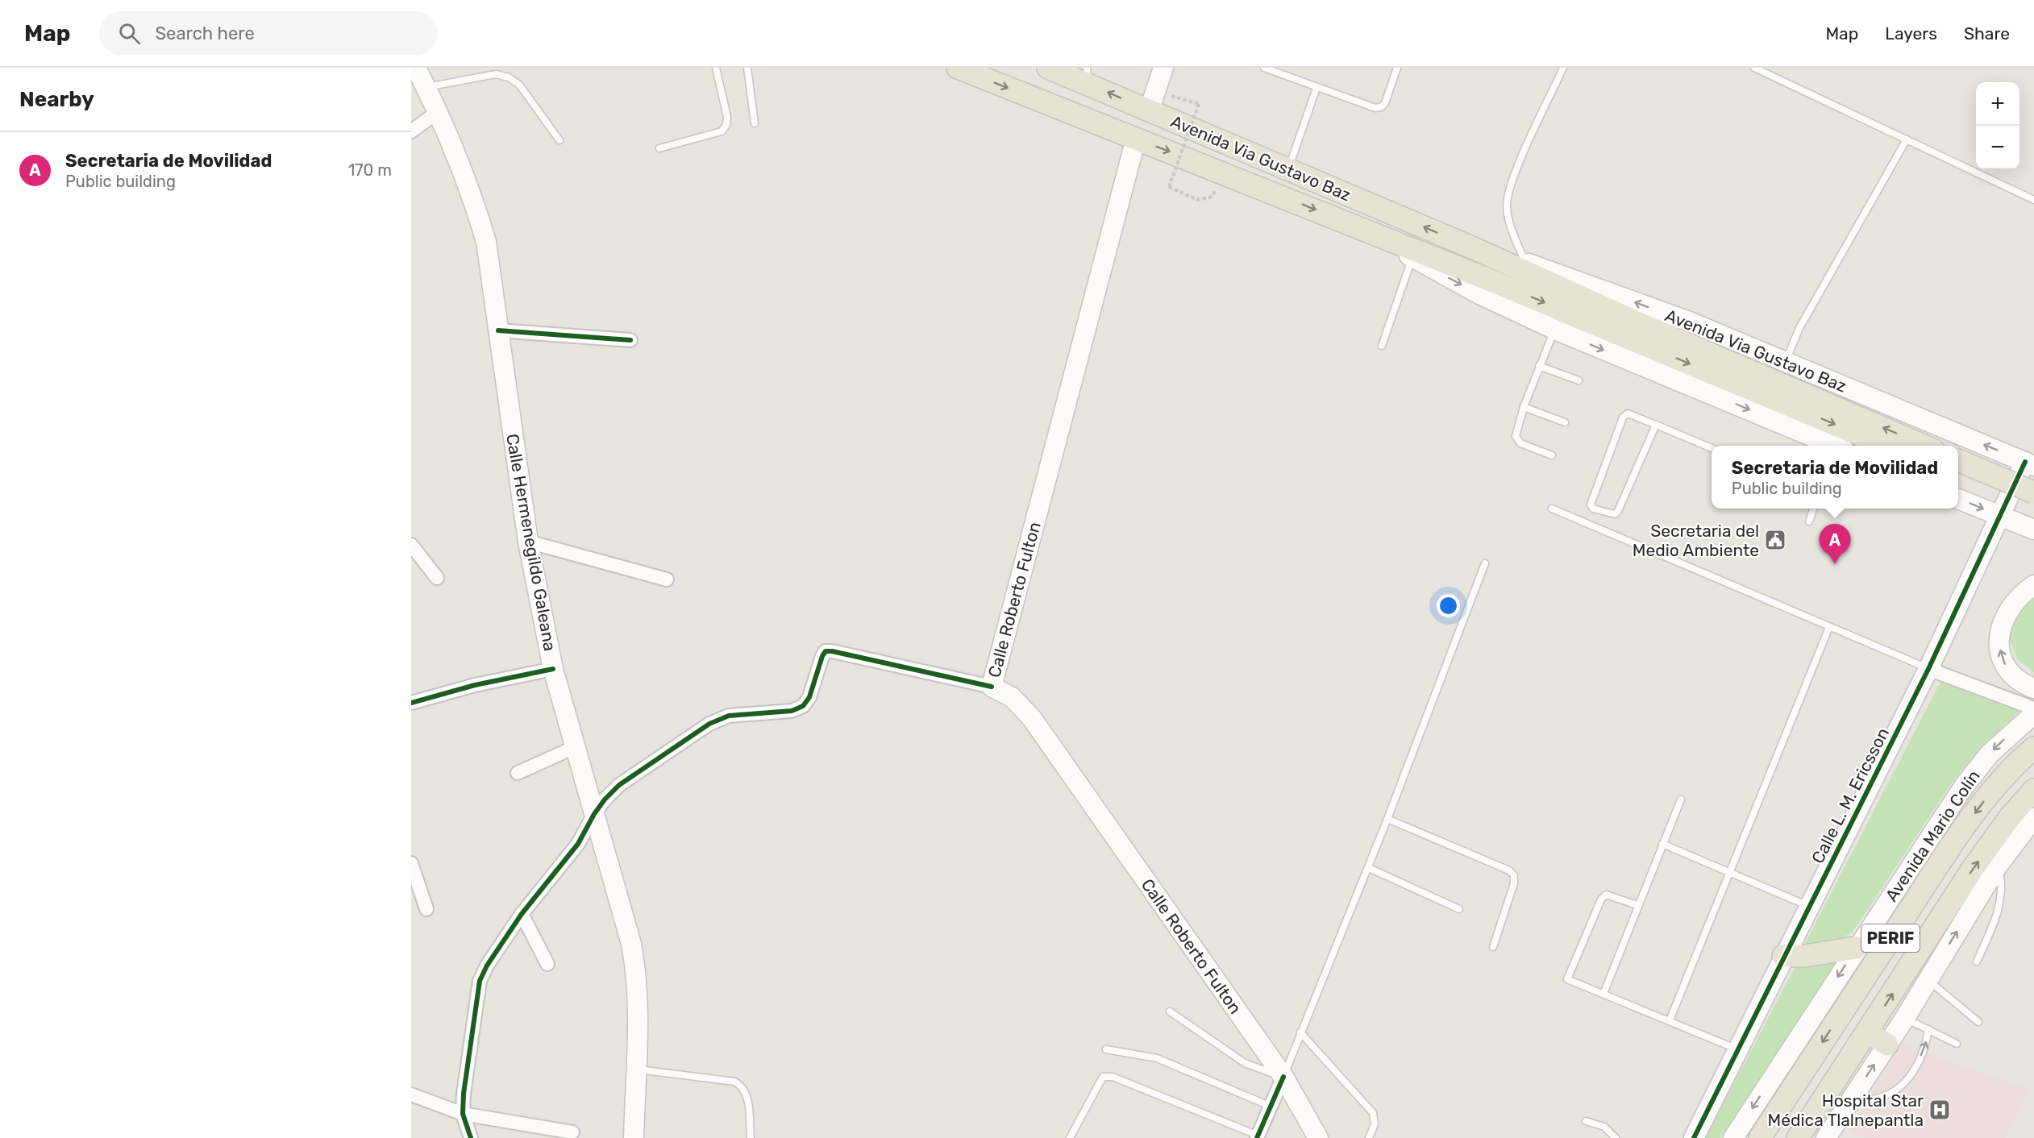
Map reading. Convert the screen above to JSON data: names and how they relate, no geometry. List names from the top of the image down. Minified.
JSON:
{"streets":{"main road":["Avenida Via Gustavo Baz","Calle Hermenegildo Galeana","Calle Roberto Fulton","Calle L. M. Ericsson","Avenida Mario Colín","PERIF"]},"crossings":[["Avenida Via Gustavo Baz","Calle Roberto Fulton"],["Avenida Via Gustavo Baz","Calle L. M. Ericsson"]],"places":{"public building":["Secretaria del Medio Ambiente"],"hospital":["Hospital Star Médica Tlalnepantla"]},"page":{"header":"Map","search":"Search here","nav":["Map","Layers","Share"],"heading":"Nearby","map_buttons":["+","−"],"list":[{"mark":"A","name":"Secretaria de Movilidad","note":"Public building","value":"170 m"}],"popup":["Secretaria de Movilidad","Public building"],"pins":"A"}}
